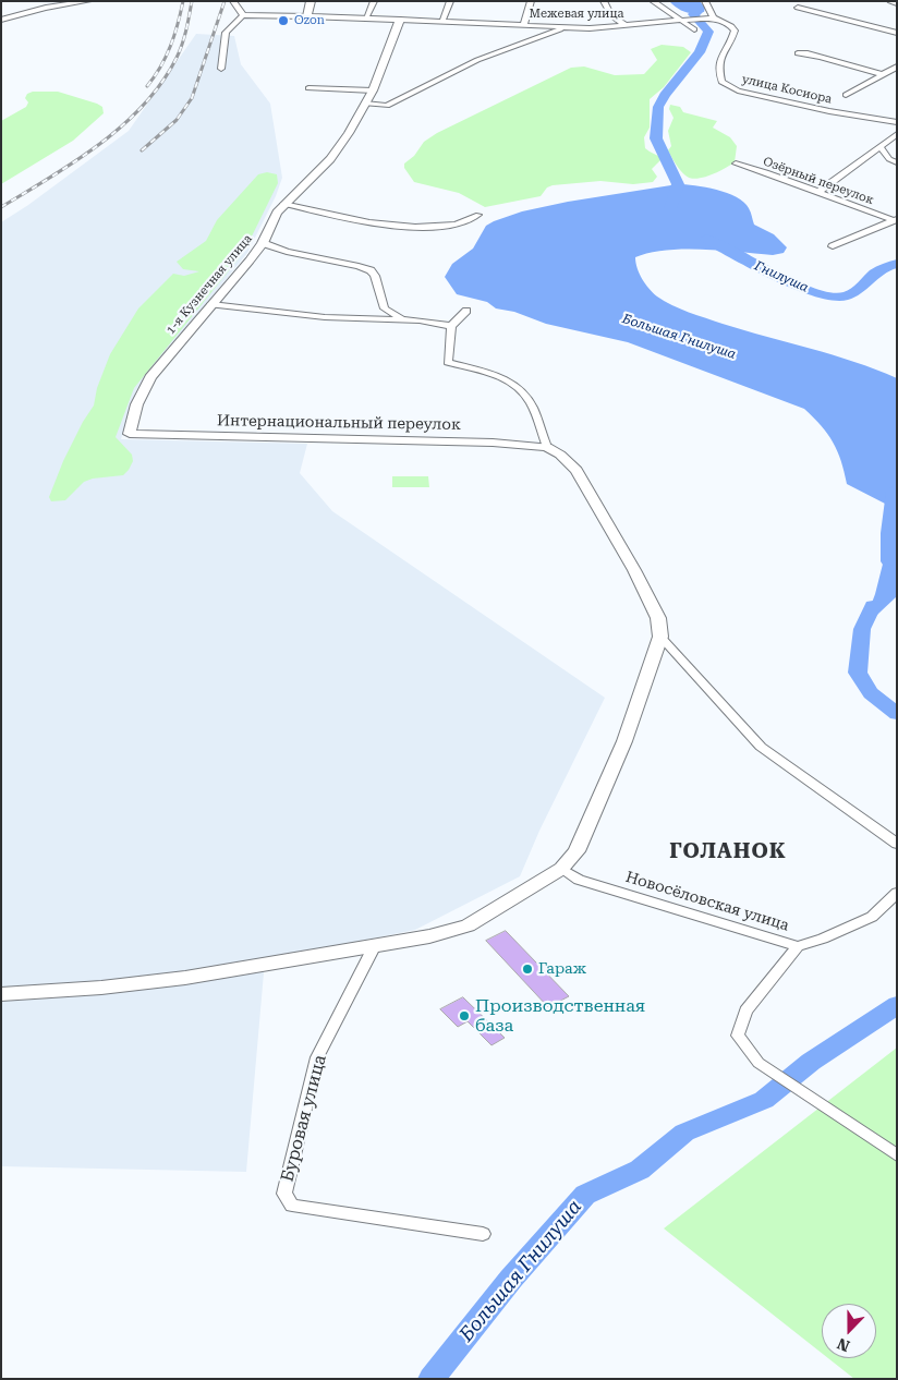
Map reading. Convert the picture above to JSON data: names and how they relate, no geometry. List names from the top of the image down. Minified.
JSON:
{"streets":{"street":["Межевая улица","улица Косиора","Озёрный переулок","1-я Кузнечная улица","Интернациональный переулок","Новосёловская улица","Буровая улица"]},"crossings":[["Межевая улица","улица Косиора"],["Межевая улица","1-я Кузнечная улица"],["1-я Кузнечная улица","Интернациональный переулок"]],"districts":["ГОЛАНОК"],"water":["Гнилуша","Большая Гнилуша"],"places":["Ozon","Гараж","Производственная база"],"north":"bottom"}
